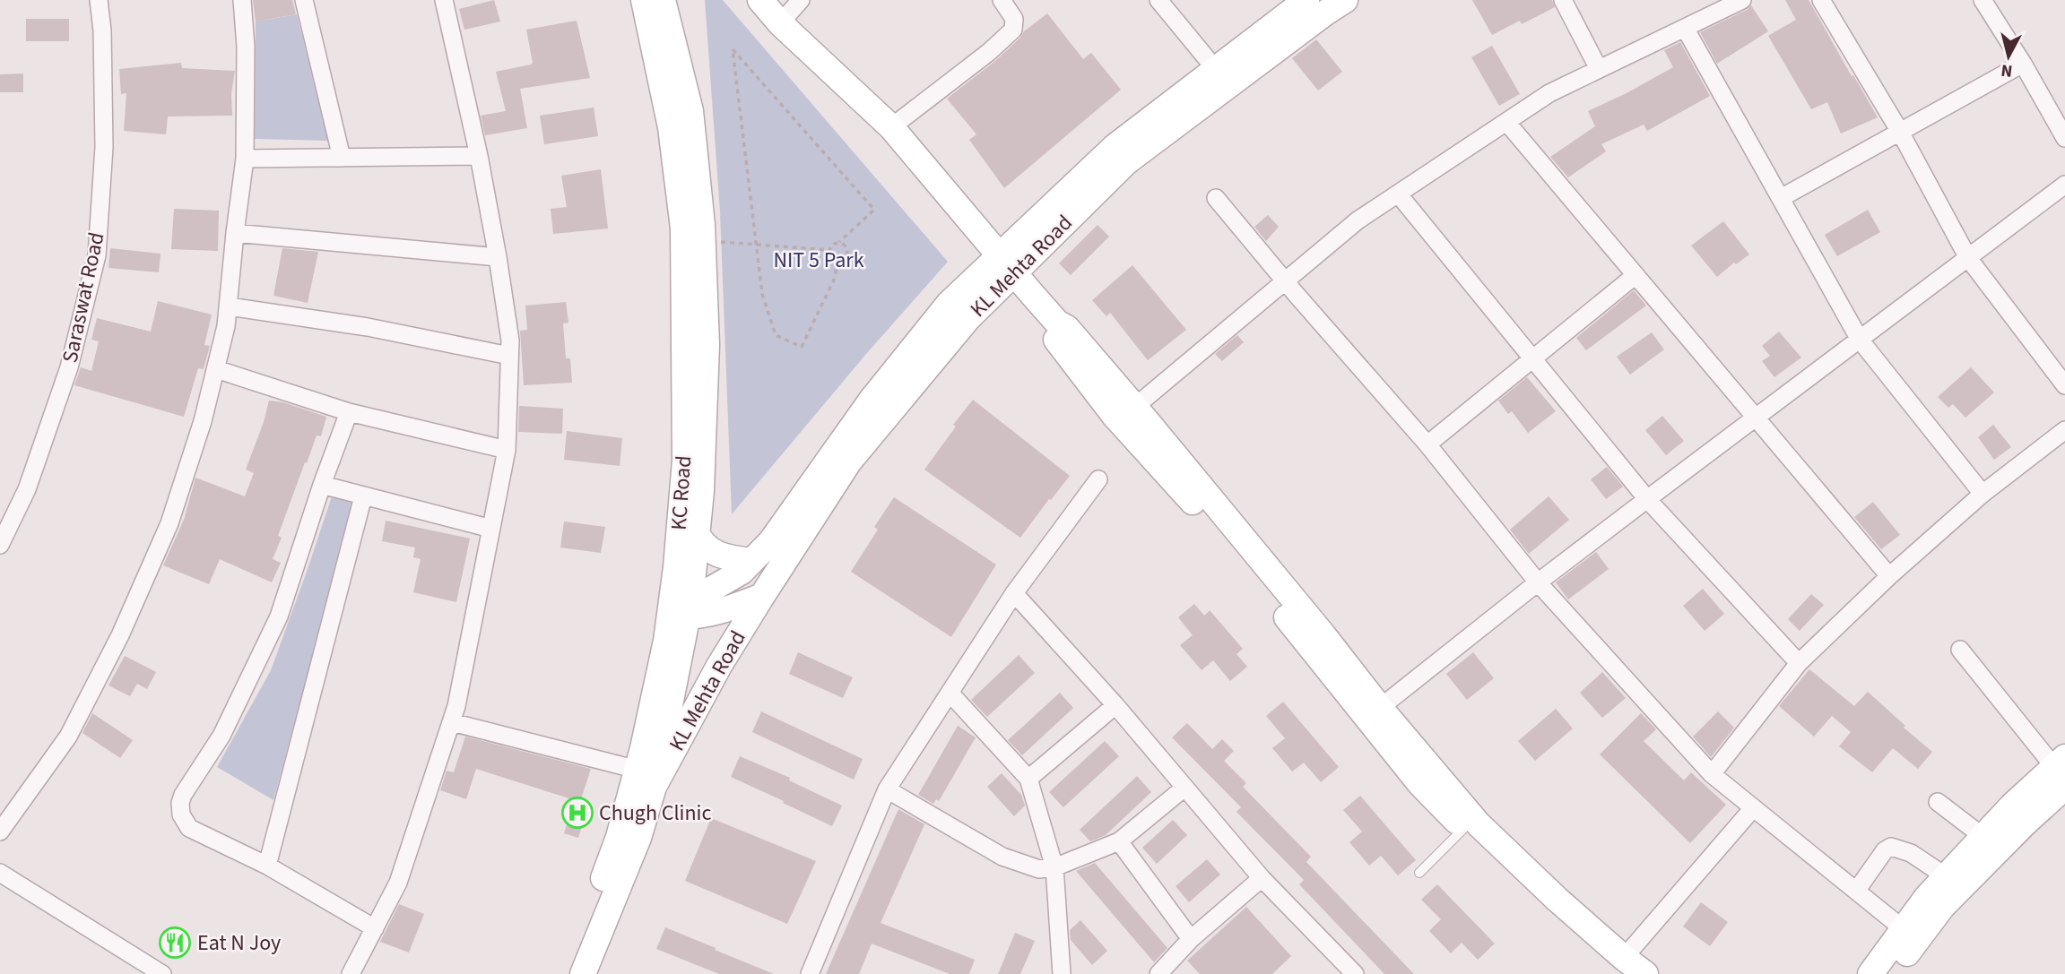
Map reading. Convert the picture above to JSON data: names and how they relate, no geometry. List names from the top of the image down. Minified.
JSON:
{"streets":{"street":["KL Mehta Road","Saraswat Road","KC Road"]},"crossings":[["KL Mehta Road","KC Road"]],"parks":["NIT 5 Park"],"places":{"hospital":["Chugh Clinic"],"restaurant":["Eat N Joy"]},"north":"bottom"}
